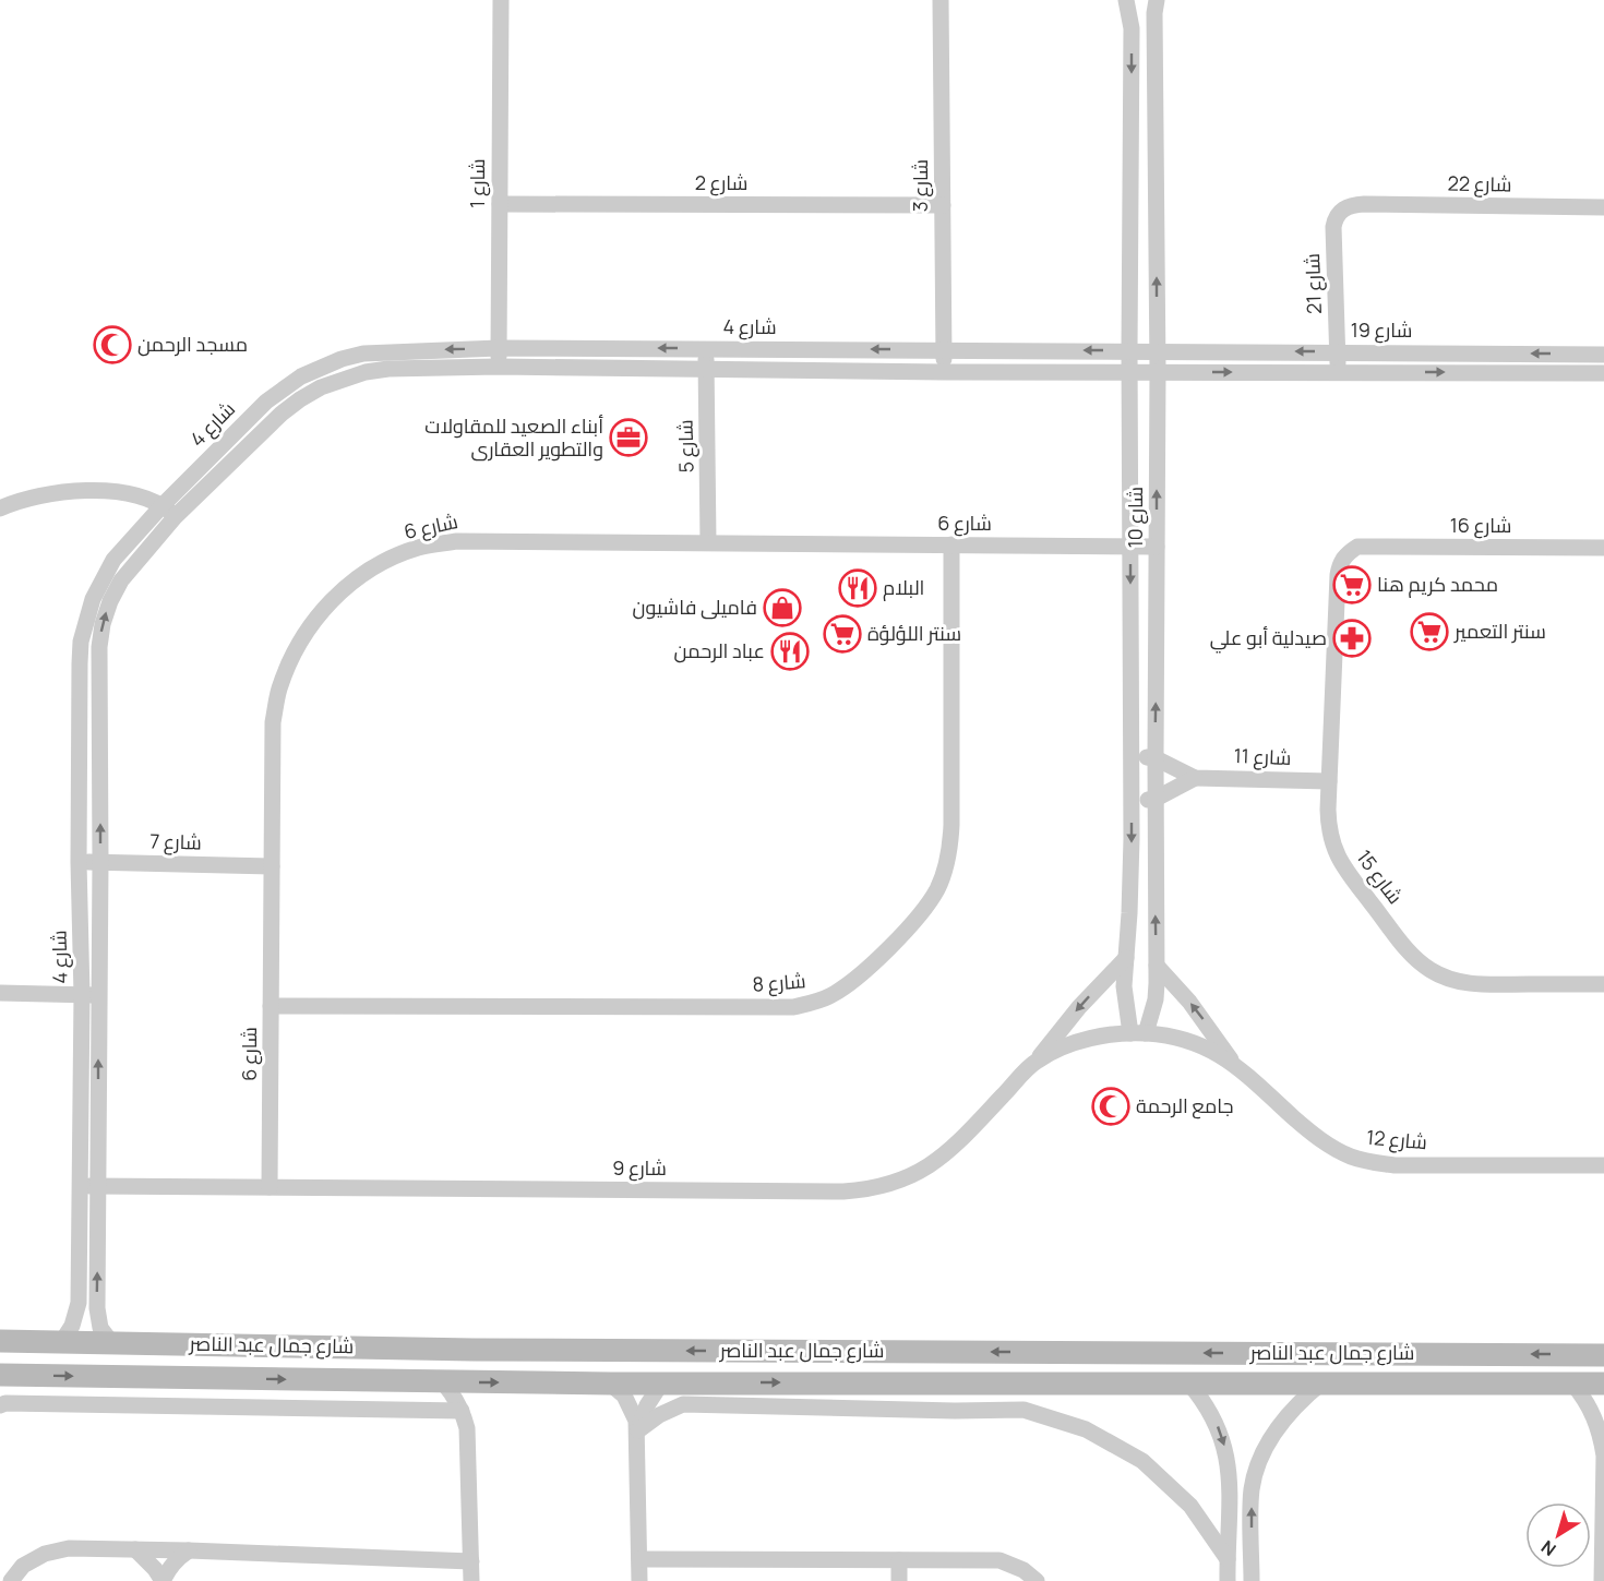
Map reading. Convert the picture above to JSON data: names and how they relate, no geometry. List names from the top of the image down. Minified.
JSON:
{"streets":{"main road":["شارع جمال عبد الناصر"],"street":["شارع 1","شارع 2","شارع 22","شارع 3","شارع 21","شارع 4","شارع 19","شارع 5","شارع 10","شارع 6","شارع 16","شارع 11","شارع 7","شارع 15","شارع 8","شارع 12","شارع 9"]},"crossings":[["شارع 1","شارع 2"],["شارع 1","شارع 4"],["شارع 2","شارع 3"],["شارع 22","شارع 21"],["شارع 3","شارع 4"],["شارع 21","شارع 19"],["شارع 4","شارع 19"],["شارع 4","شارع 5"],["شارع 4","شارع 10"],["شارع 4","شارع 7"],["شارع 4","شارع 9"],["شارع 4","شارع جمال عبد الناصر"],["شارع 19","شارع 10"],["شارع 5","شارع 6"],["شارع 10","شارع 6"],["شارع 10","شارع 11"],["شارع 10","شارع 12"],["شارع 10","شارع 9"],["شارع 6","شارع 7"],["شارع 6","شارع 8"],["شارع 6","شارع 9"],["شارع 16","شارع 15"],["شارع 11","شارع 15"],["شارع 12","شارع 9"]],"places":{"mosque":["مسجد الرحمن","جامع الرحمة"],"office":["أبناء الصعيد للمقاولات والتطوير العقارى"],"supermarket":["محمد كريم هنا","سنتر التعمير","سنتر اللؤلؤة"],"restaurant":["البلام","عباد الرحمن"],"shop":["فاميلى فاشيون"],"pharmacy":["صيدلية أبو علي"]},"north":"bottom left"}
